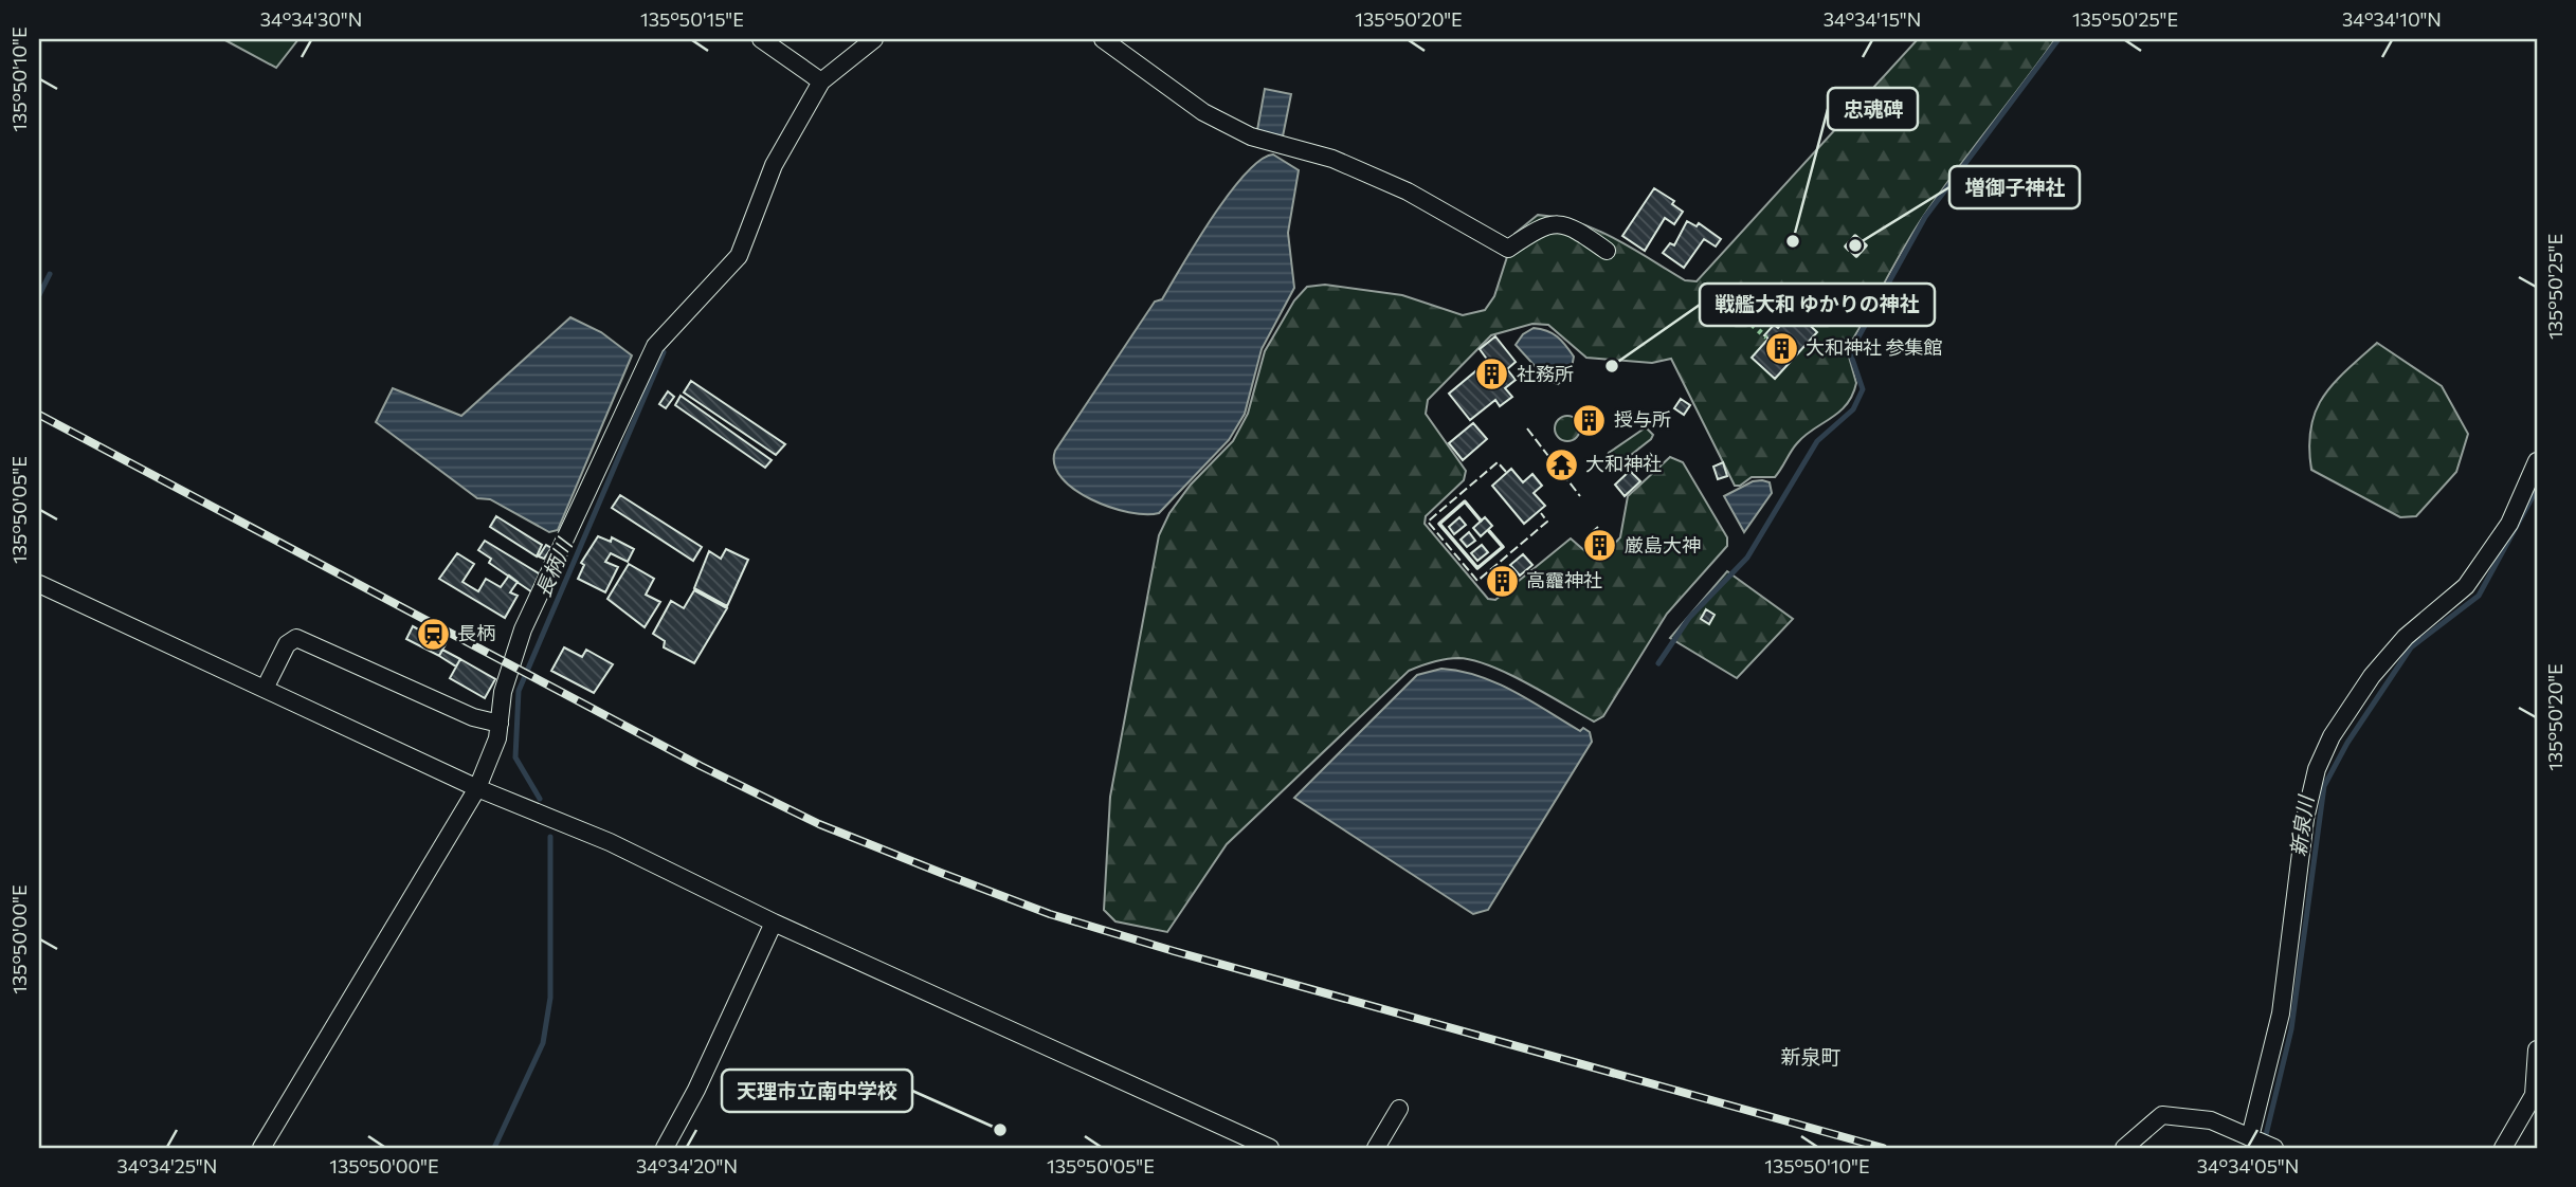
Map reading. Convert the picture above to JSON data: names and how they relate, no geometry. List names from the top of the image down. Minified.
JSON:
{"districts":["新泉町"],"water":["長柄川","新泉川"],"places":{"other":["忠魂碑","増御子神社","戦艦大和 ゆかりの神社","天理市立南中学校"],"building":["大和神社 参集館","社務所","授与所","厳島大神","高龗神社"],"temple":["大和神社"],"station":["長柄"]},"coordinates":["34°34'30\"N","135°50'15\"E","135°50'20\"E","34°34'15\"N","135°50'25\"E","34°34'10\"N","135°50'10\"E","135°50'05\"E","135°50'00\"E","34°34'25\"N","34°34'20\"N","34°34'05\"N"]}
